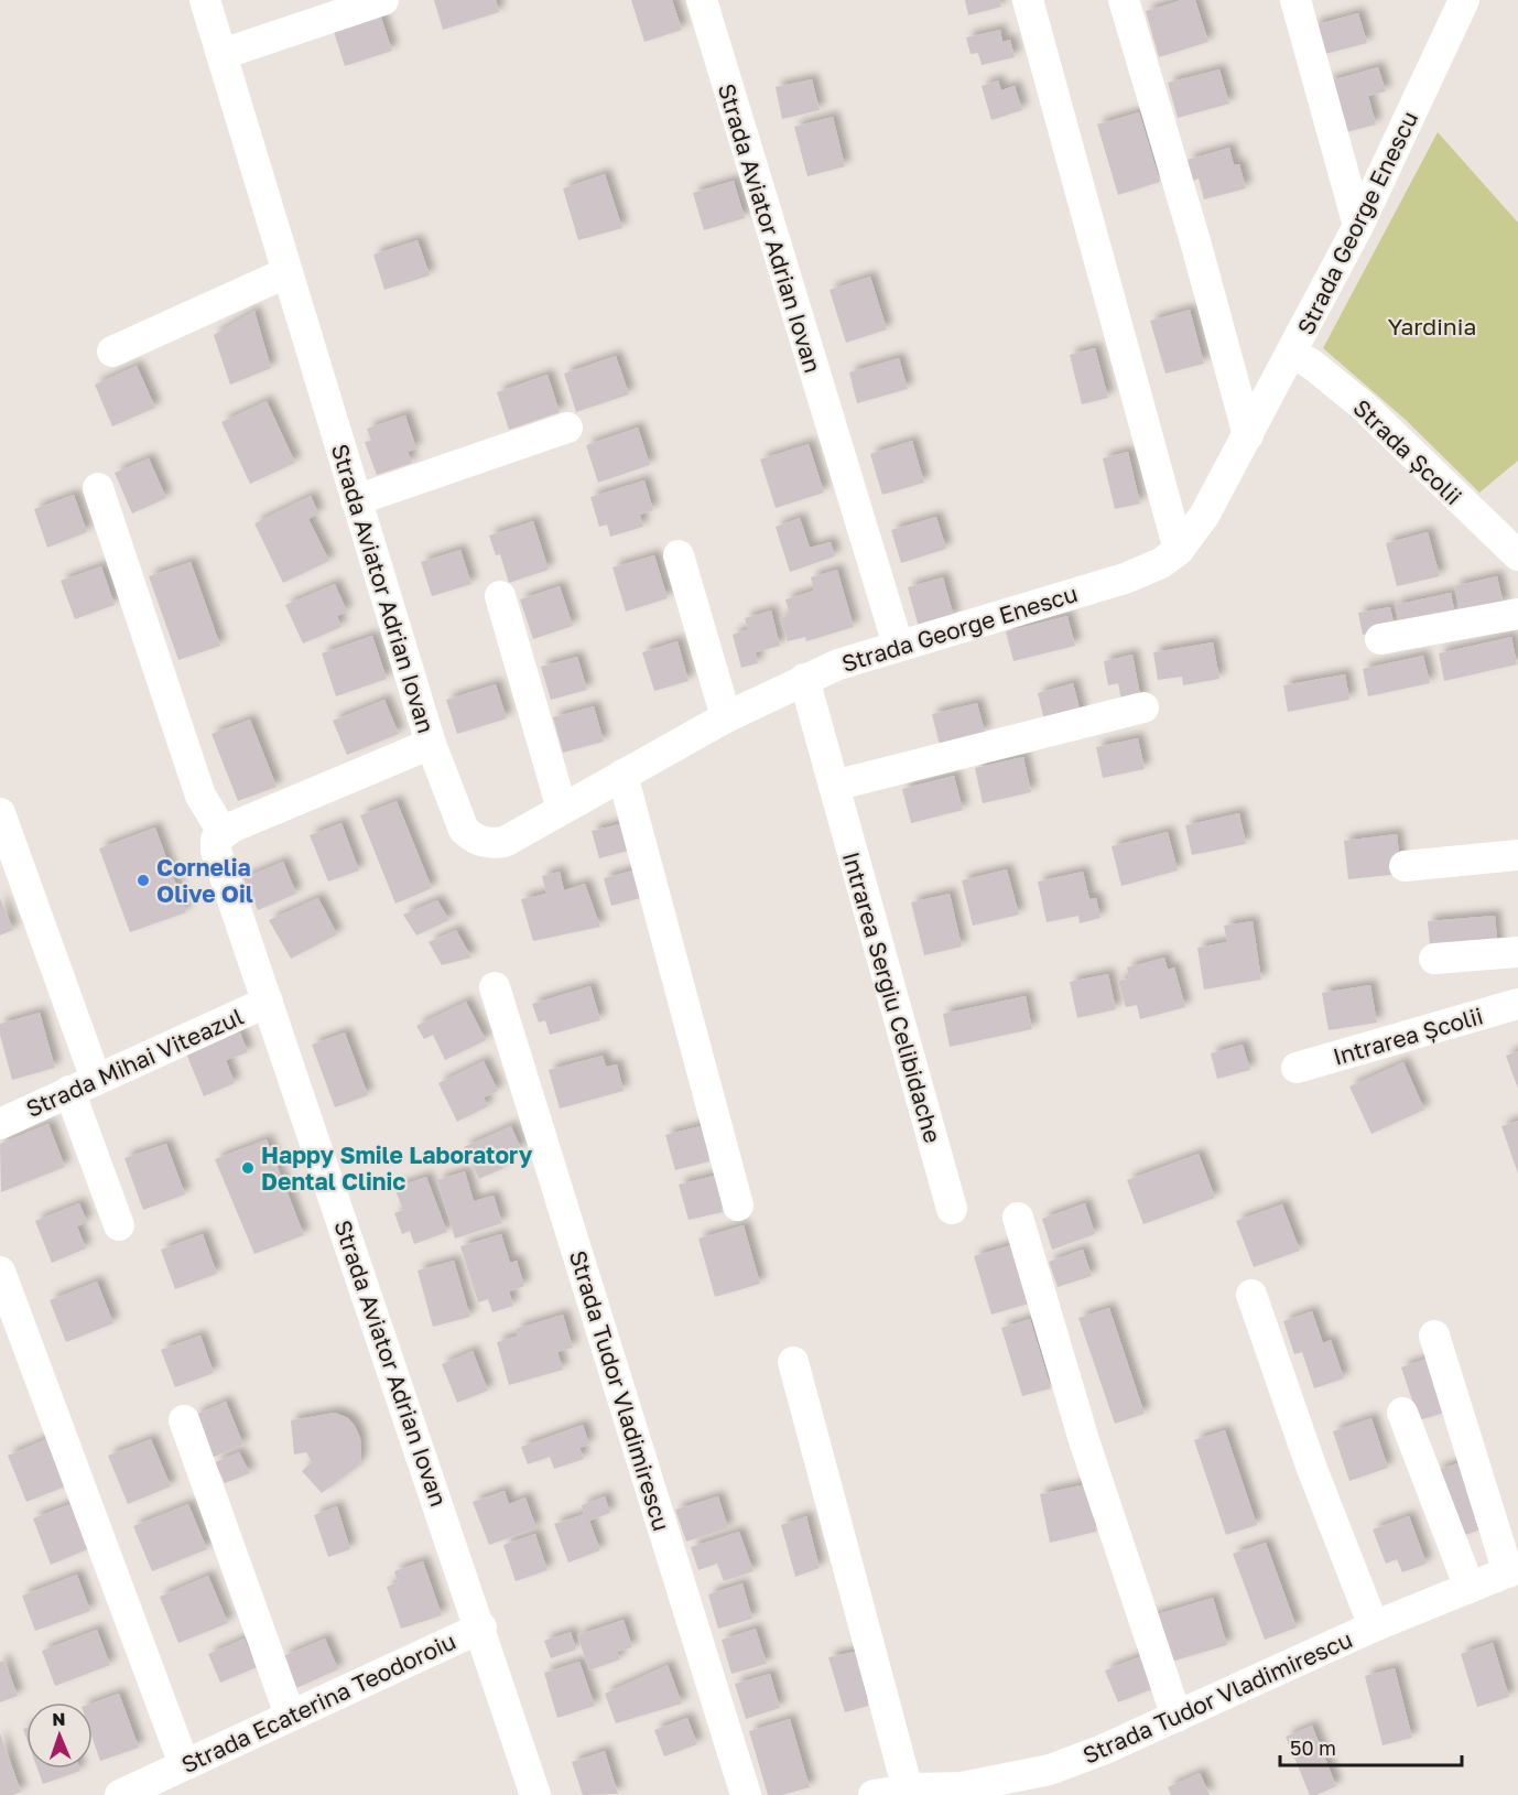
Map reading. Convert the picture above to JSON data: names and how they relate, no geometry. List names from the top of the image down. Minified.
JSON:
{"streets":{"street":["Strada George Enescu","Strada Aviator Adrian Iovan","Strada Școlii","Intrarea Sergiu Celibidache","Intrarea Școlii","Strada Mihai Viteazul","Strada Tudor Vladimirescu","Strada Ecaterina Teodoroiu"]},"crossings":[["Strada George Enescu","Strada Aviator Adrian Iovan"],["Strada George Enescu","Strada Școlii"],["Strada George Enescu","Intrarea Sergiu Celibidache"],["Strada Aviator Adrian Iovan","Strada Mihai Viteazul"],["Strada Aviator Adrian Iovan","Strada Ecaterina Teodoroiu"]],"parks":["Yardinia"],"places":["Cornelia Olive Oil","Happy Smile Laboratory Dental Clinic"],"scale_bar":"50 m","north":"top"}
